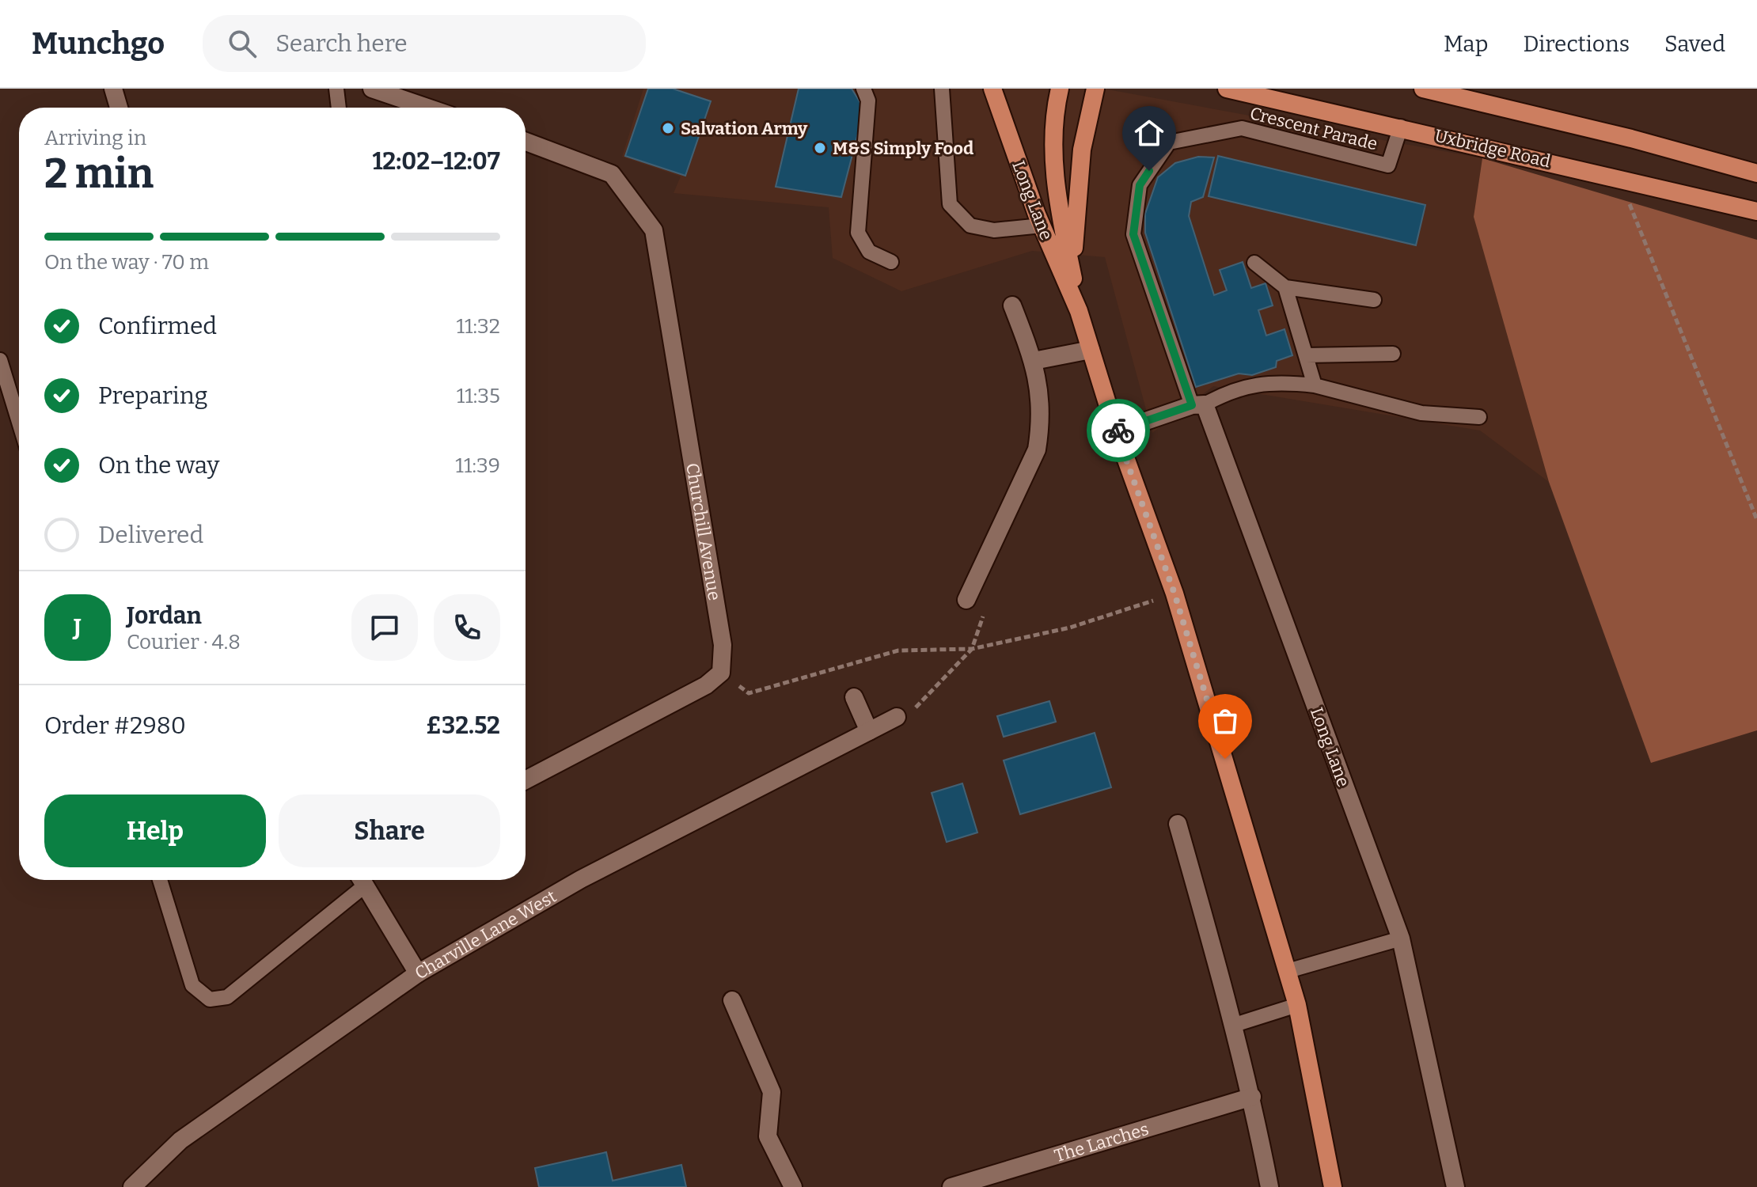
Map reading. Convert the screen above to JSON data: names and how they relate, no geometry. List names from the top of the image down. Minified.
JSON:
{"streets":{"main road":["Uxbridge Road","Long Lane"],"street":["Churchill Avenue","Charville Lane West","The Larches"],"lane":["Crescent Parade"]},"crossings":[["Crescent Parade","Uxbridge Road"],["Crescent Parade","Long Lane"]],"places":["Salvation Army","M&S Simply Food"],"page":{"header":"Munchgo","search":"Search here","nav":["Map","Directions","Saved"],"heading":["2 min","Arriving in","12:02–12:07"],"panel":["Jordan","Courier · 4.8","Order #2980","£32.52"],"bar":"On the way · 70 m","list":[["Confirmed","11:32"],["Preparing","11:35"],["On the way","11:39"],"Delivered"],"round":"J","buttons":["Help","Share"]}}
